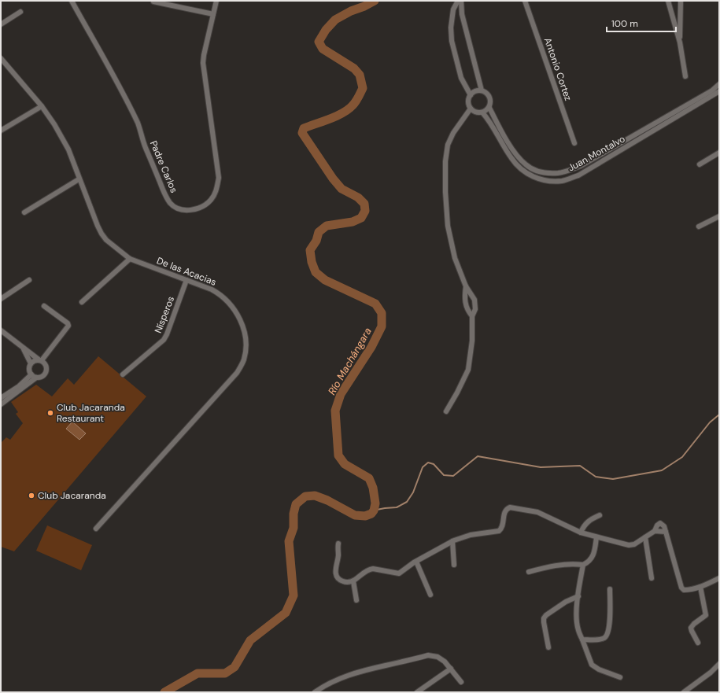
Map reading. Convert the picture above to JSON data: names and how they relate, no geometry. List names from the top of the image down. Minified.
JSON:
{"streets":{"street":["Antonio Cortez","Juan Montalvo","Padre Carlos","De las Acacias","Nísperos"]},"crossings":[["De las Acacias","Nísperos"]],"water":["Río Machángara"],"places":["Club Jacaranda Restaurant","Club Jacaranda"],"scale_bar":"100 m"}
